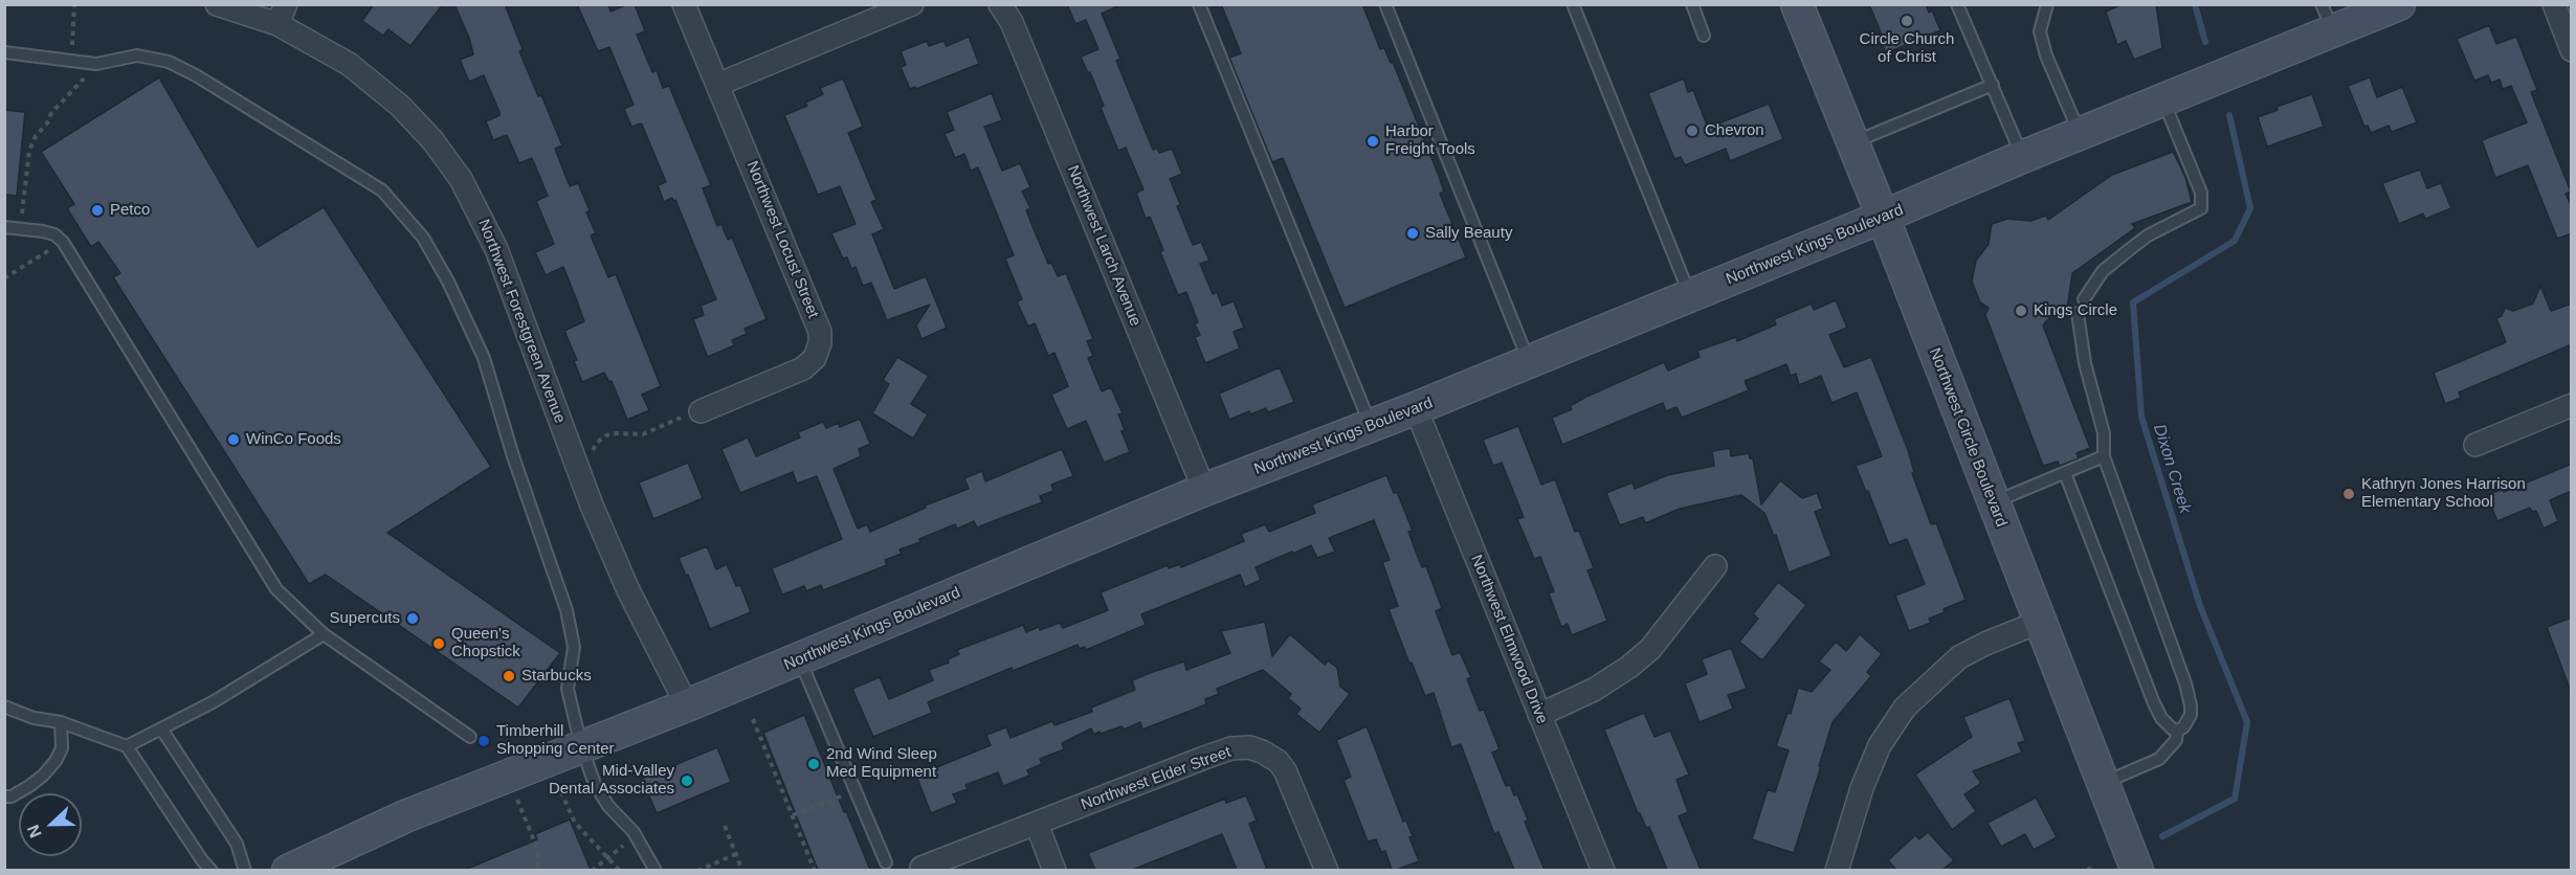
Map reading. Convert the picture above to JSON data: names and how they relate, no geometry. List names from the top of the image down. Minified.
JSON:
{"streets":{"main road":["Northwest Kings Boulevard","Northwest Circle Boulevard"],"street":["Northwest Locust Street","Northwest Larch Avenue","Northwest Forestgreen Avenue","Northwest Elmwood Drive","Northwest Elder Street"]},"crossings":[["Northwest Kings Boulevard","Northwest Larch Avenue"],["Northwest Kings Boulevard","Northwest Forestgreen Avenue"],["Northwest Kings Boulevard","Northwest Circle Boulevard"],["Northwest Kings Boulevard","Northwest Elmwood Drive"]],"water":["Dixon Creek"],"places":["Circle Church of Christ","Chevron","Harbor Freight Tools","Petco","Sally Beauty","Kings Circle","WinCo Foods","Kathryn Jones Harrison Elementary School","Supercuts","Queen's Chopstick","Starbucks","Timberhill Shopping Center","2nd Wind Sleep Med Equipment","Mid-Valley Dental Associates"],"north":"left"}
